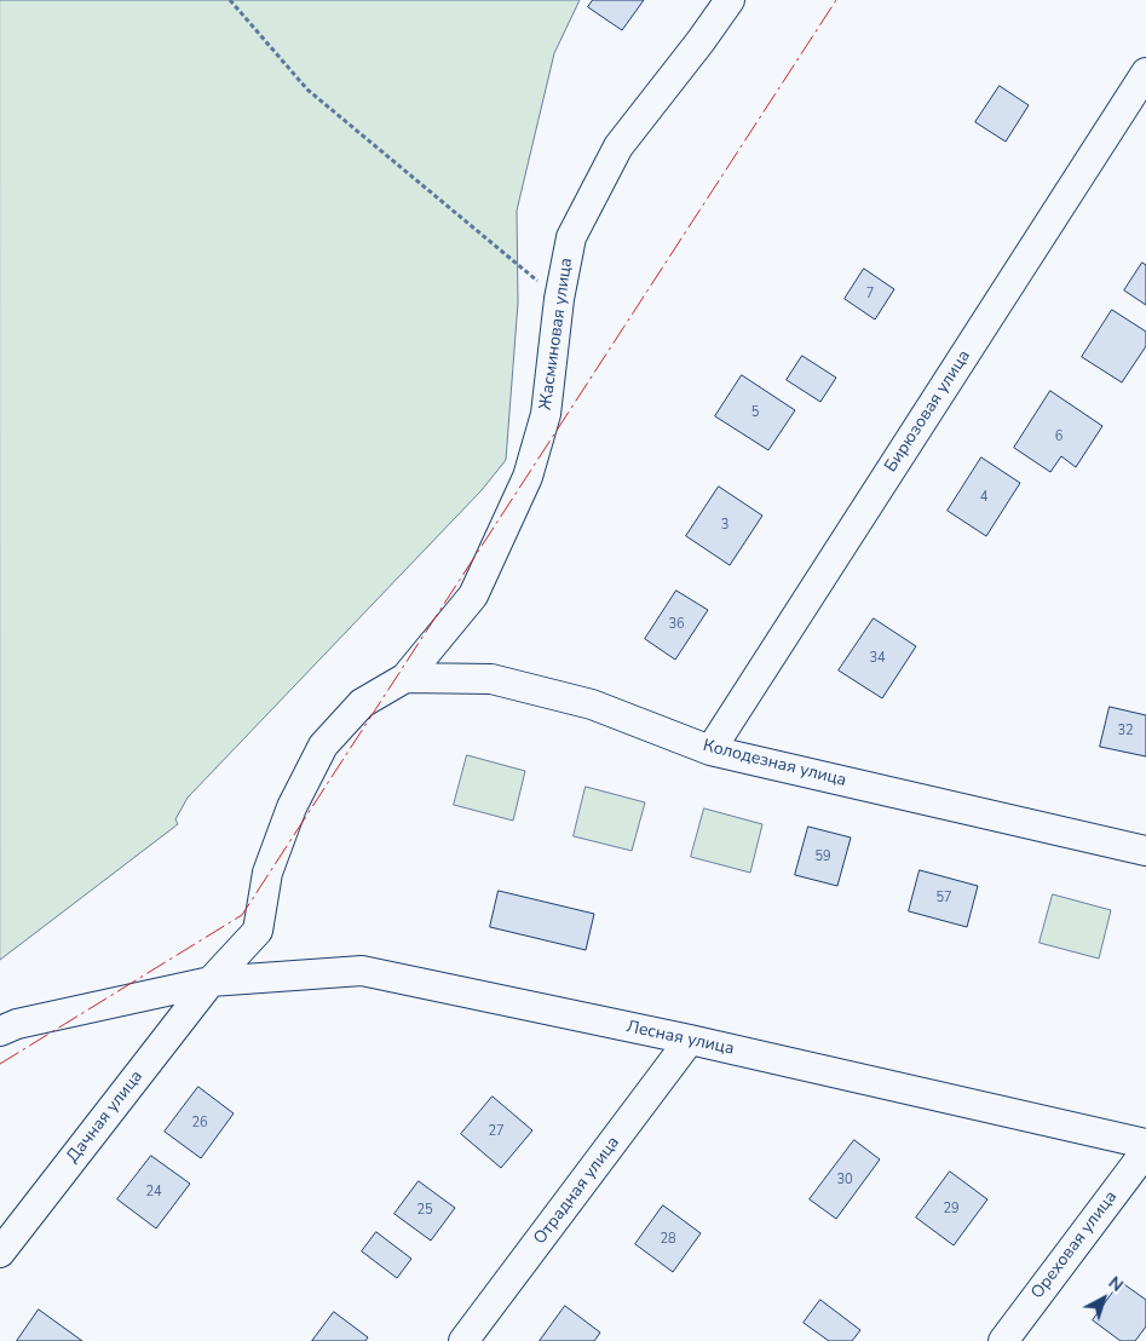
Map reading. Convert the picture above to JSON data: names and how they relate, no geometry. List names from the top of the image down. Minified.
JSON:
{"streets":{"street":["Жасминовая улица","Бирюзовая улица","Колодезная улица","Лесная улица","Дачная улица","Отрадная улица","Ореховая улица"]},"crossings":[["Жасминовая улица","Колодезная улица"],["Жасминовая улица","Дачная улица"],["Бирюзовая улица","Колодезная улица"],["Колодезная улица","Дачная улица"],["Лесная улица","Дачная улица"],["Лесная улица","Отрадная улица"]],"house_numbers":["7","5","6","4","3","36","34","32","59","57","26","27","30","24","29","25","28"],"north":"top right"}
